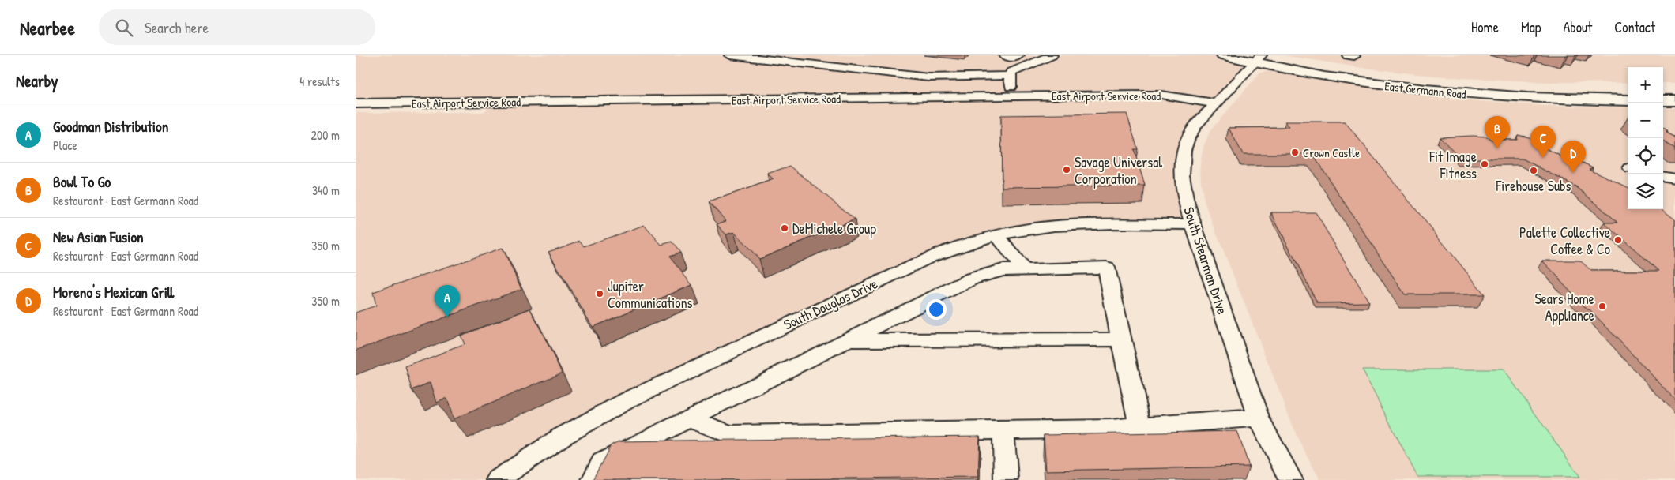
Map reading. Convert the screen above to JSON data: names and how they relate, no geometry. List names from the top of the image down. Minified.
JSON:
{"streets":{"main road":["East Germann Road"],"street":["East Airport Service Road","South Stearman Drive","South Douglas Drive"]},"crossings":[["East Germann Road","South Stearman Drive"],["East Airport Service Road","South Stearman Drive"],["South Stearman Drive","South Douglas Drive"]],"places":["Crown Castle","Fit Image Fitness","Savage Universal Corporation","Firehouse Subs","DeMichele Group","Palette Collective Coffee & Co","Jupiter Communications","Sears Home Appliance"],"page":{"header":"Nearbee","search":"Search here","nav":["Home","Map","About","Contact"],"heading":["Nearby","4 results"],"map_buttons":["+","−"],"list":[{"mark":"A","name":"Goodman Distribution","note":"Place","value":"200 m"},{"mark":"B","name":"Bowl To Go","note":"Restaurant · East Germann Road","value":"340 m"},{"mark":"C","name":"New Asian Fusion","note":"Restaurant · East Germann Road","value":"350 m"},{"mark":"D","name":"Moreno's Mexican Grill","note":"Restaurant · East Germann Road","value":"350 m"}],"pins":["B","C","D","A"]}}
